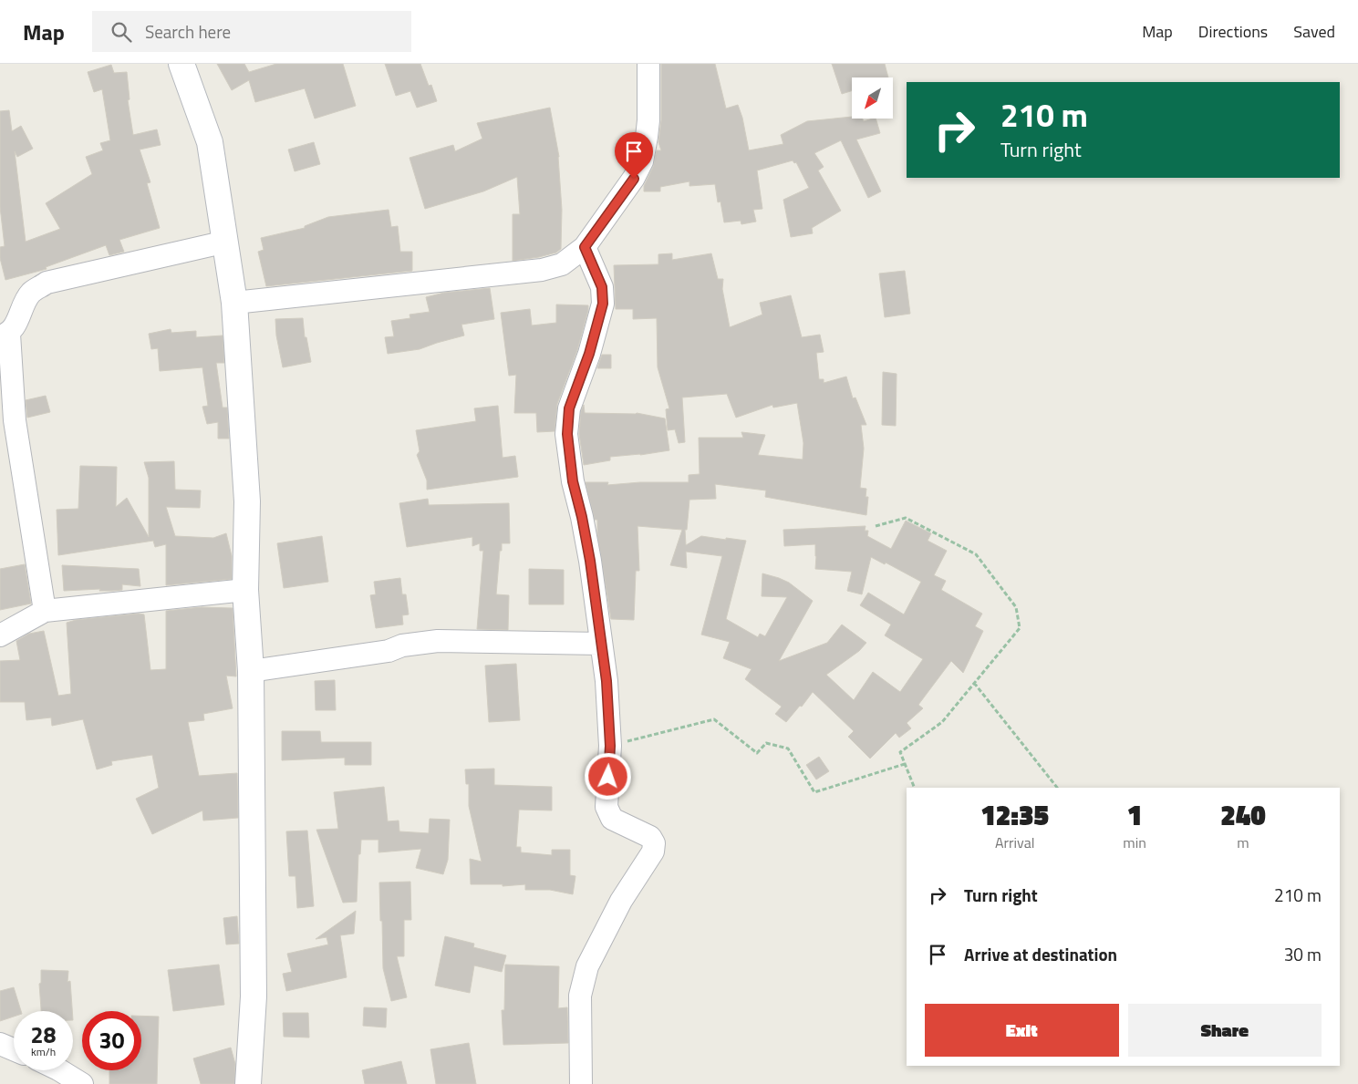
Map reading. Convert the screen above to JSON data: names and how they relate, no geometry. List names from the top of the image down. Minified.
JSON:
{"north":"bottom left","page":{"header":"Map","search":"Search here","nav":["Map","Directions","Saved"],"turn":["210 m","Turn right"],"eta":["12:35","Arrival","1","min","240","m"],"list":[{"name":"Turn right","value":"210 m"},{"name":"Arrive at destination","value":"30 m"}],"buttons":["Exit","Share"],"speed":"28 km/h","limit":"30"}}
